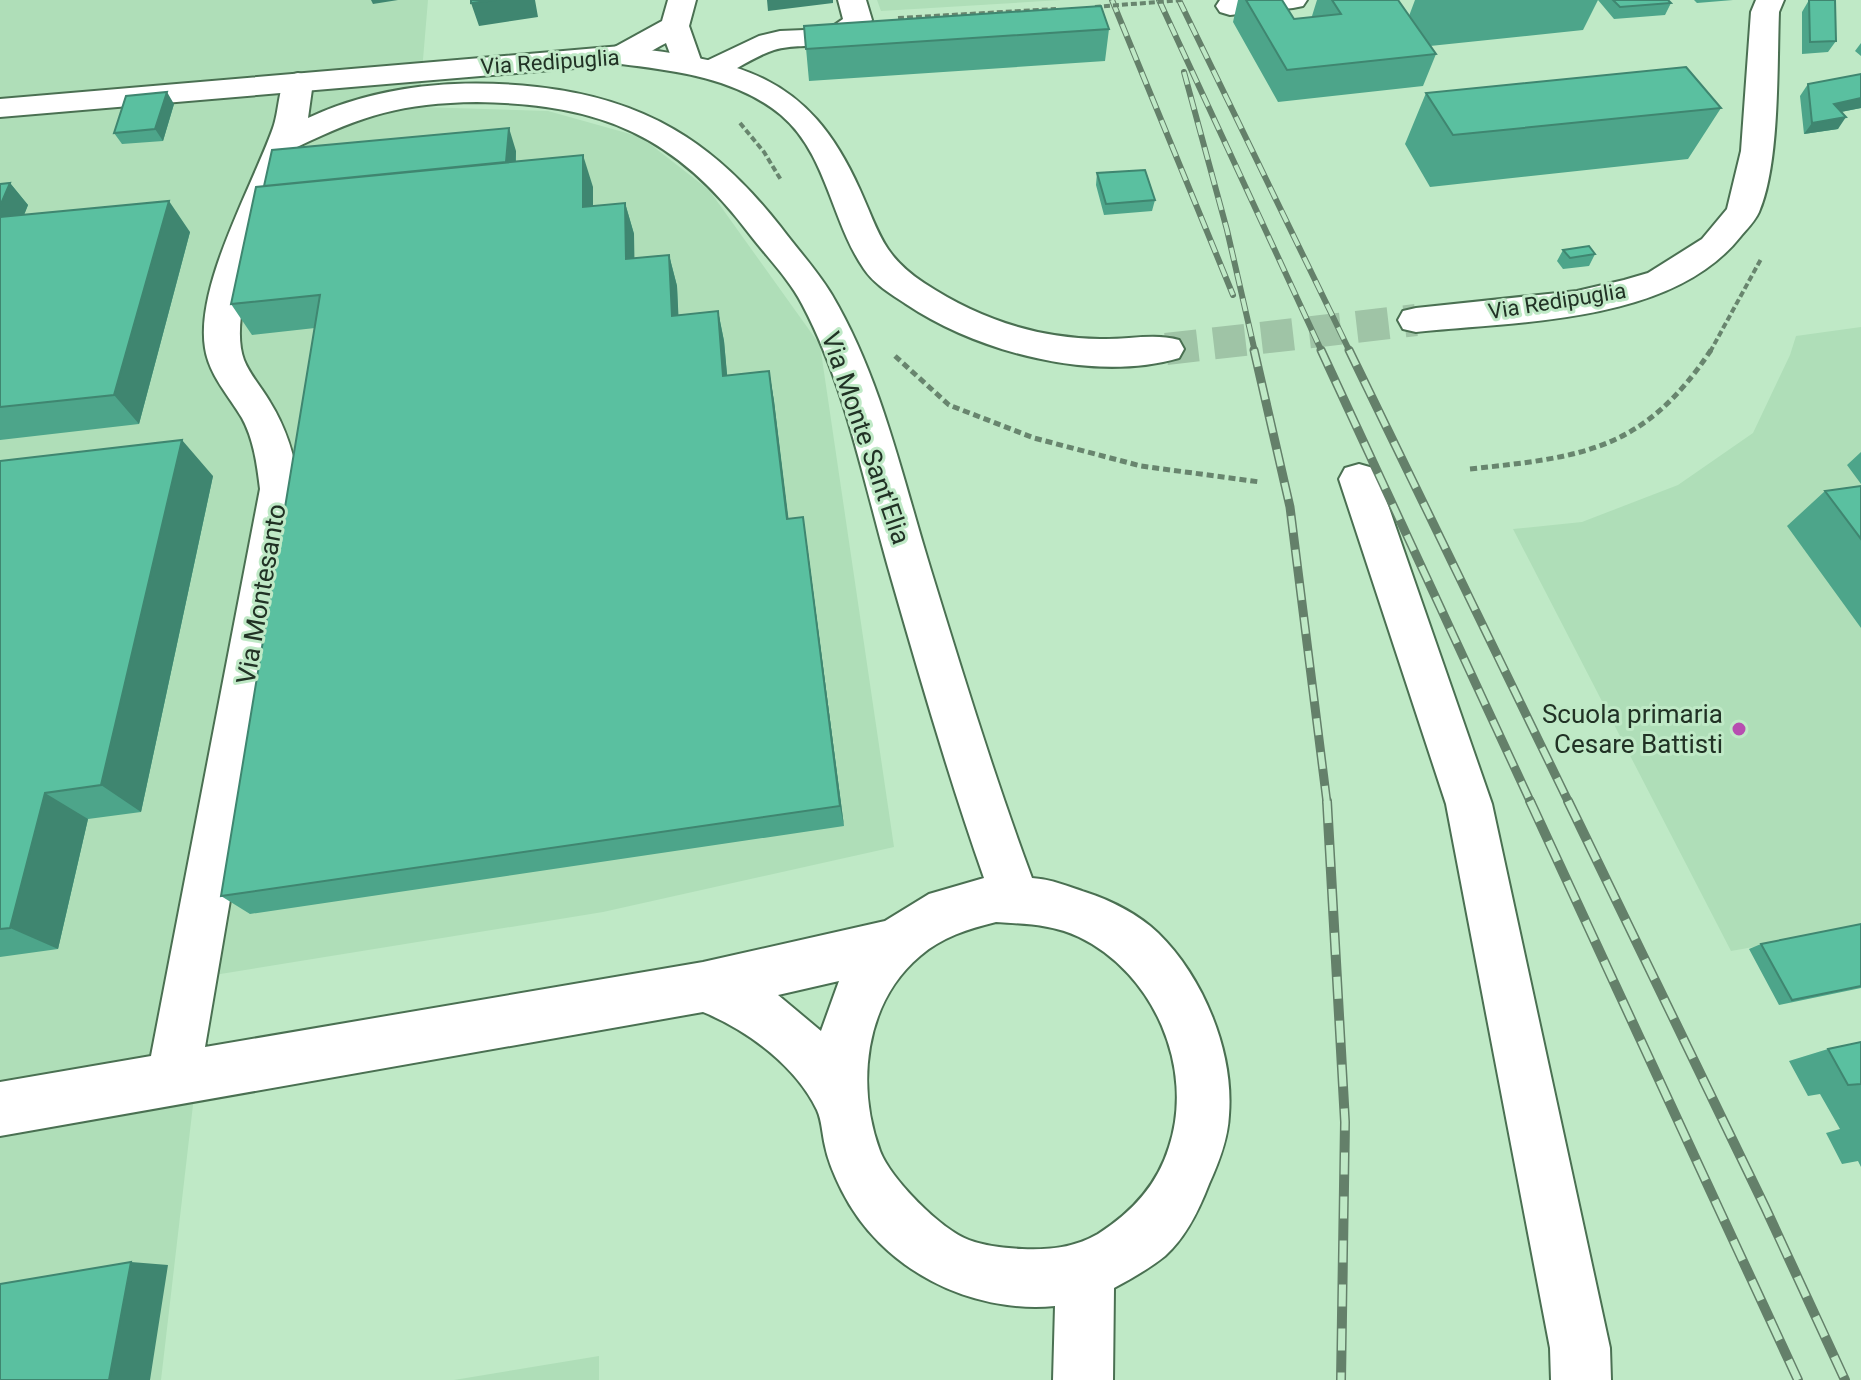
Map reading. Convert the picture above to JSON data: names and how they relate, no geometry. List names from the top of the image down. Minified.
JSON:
{"streets":{"street":["Via Redipuglia","Via Monte Sant'Elia","Via Montesanto"]},"crossings":[["Via Redipuglia","Via Montesanto"],["Via Monte Sant'Elia","Via Montesanto"]],"places":["Scuola primaria Cesare Battisti"]}
